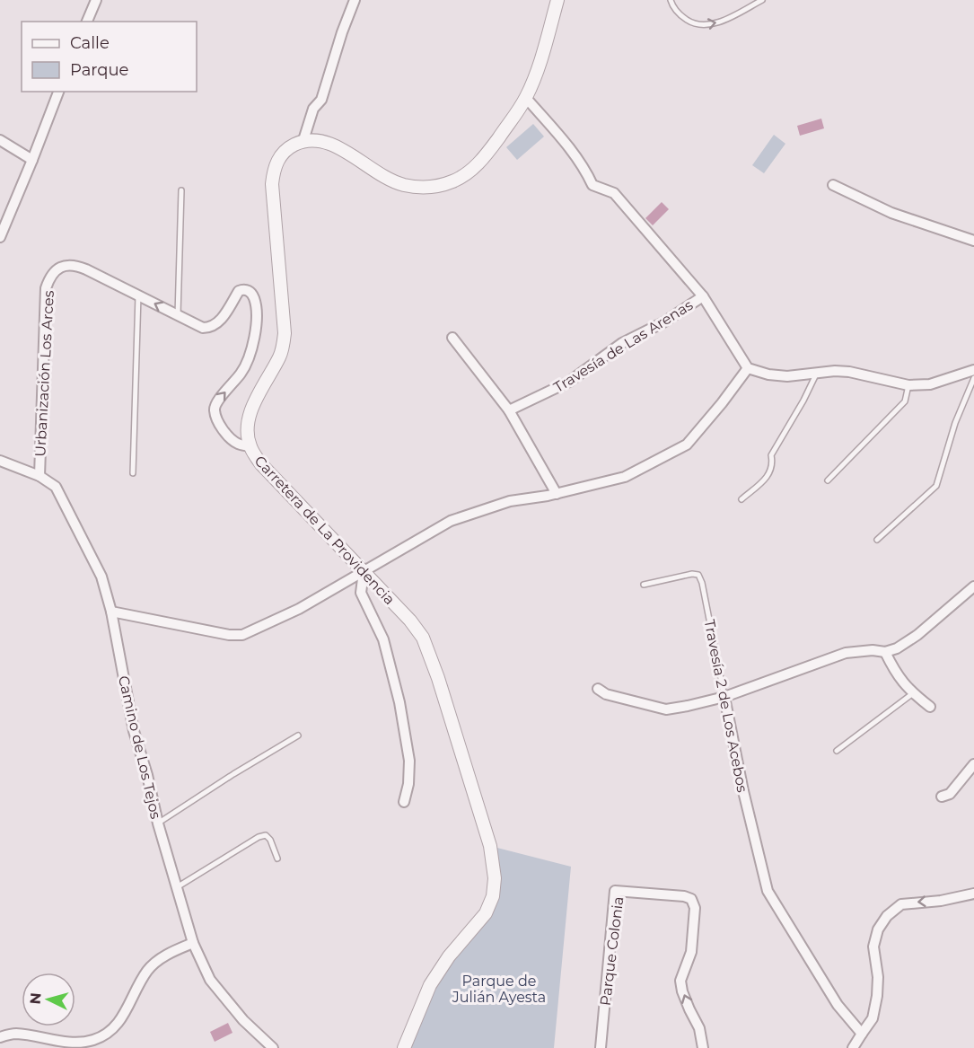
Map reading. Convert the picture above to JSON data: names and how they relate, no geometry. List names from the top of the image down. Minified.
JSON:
{"streets":{"street":["Travesía de Las Arenas","Urbanización Los Arces","Carretera de La Providencia","Travesía 2 de Los Acebos","Camino de Los Tejos","Parque Colonia"]},"crossings":[["Urbanización Los Arces","Carretera de La Providencia"],["Urbanización Los Arces","Camino de Los Tejos"]],"parks":["Parque de Julián Ayesta"],"legend":["Calle","Parque"],"north":"left"}
